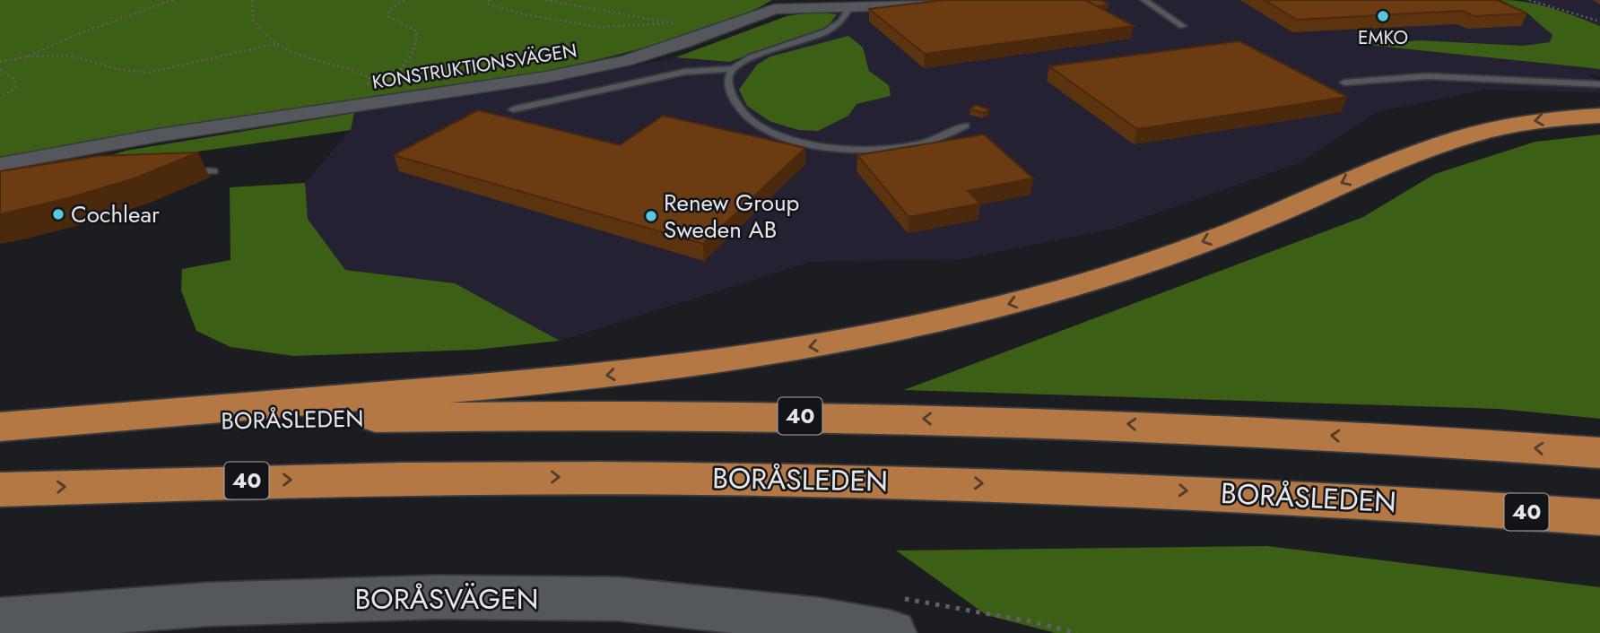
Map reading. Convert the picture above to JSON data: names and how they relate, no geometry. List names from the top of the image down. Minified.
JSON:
{"streets":{"highway":["40","BORÅSLEDEN"],"street":["KONSTRUKTIONSVÄGEN","BORÅSVÄGEN"]},"places":["EMKO","Cochlear","Renew Group Sweden AB"]}
